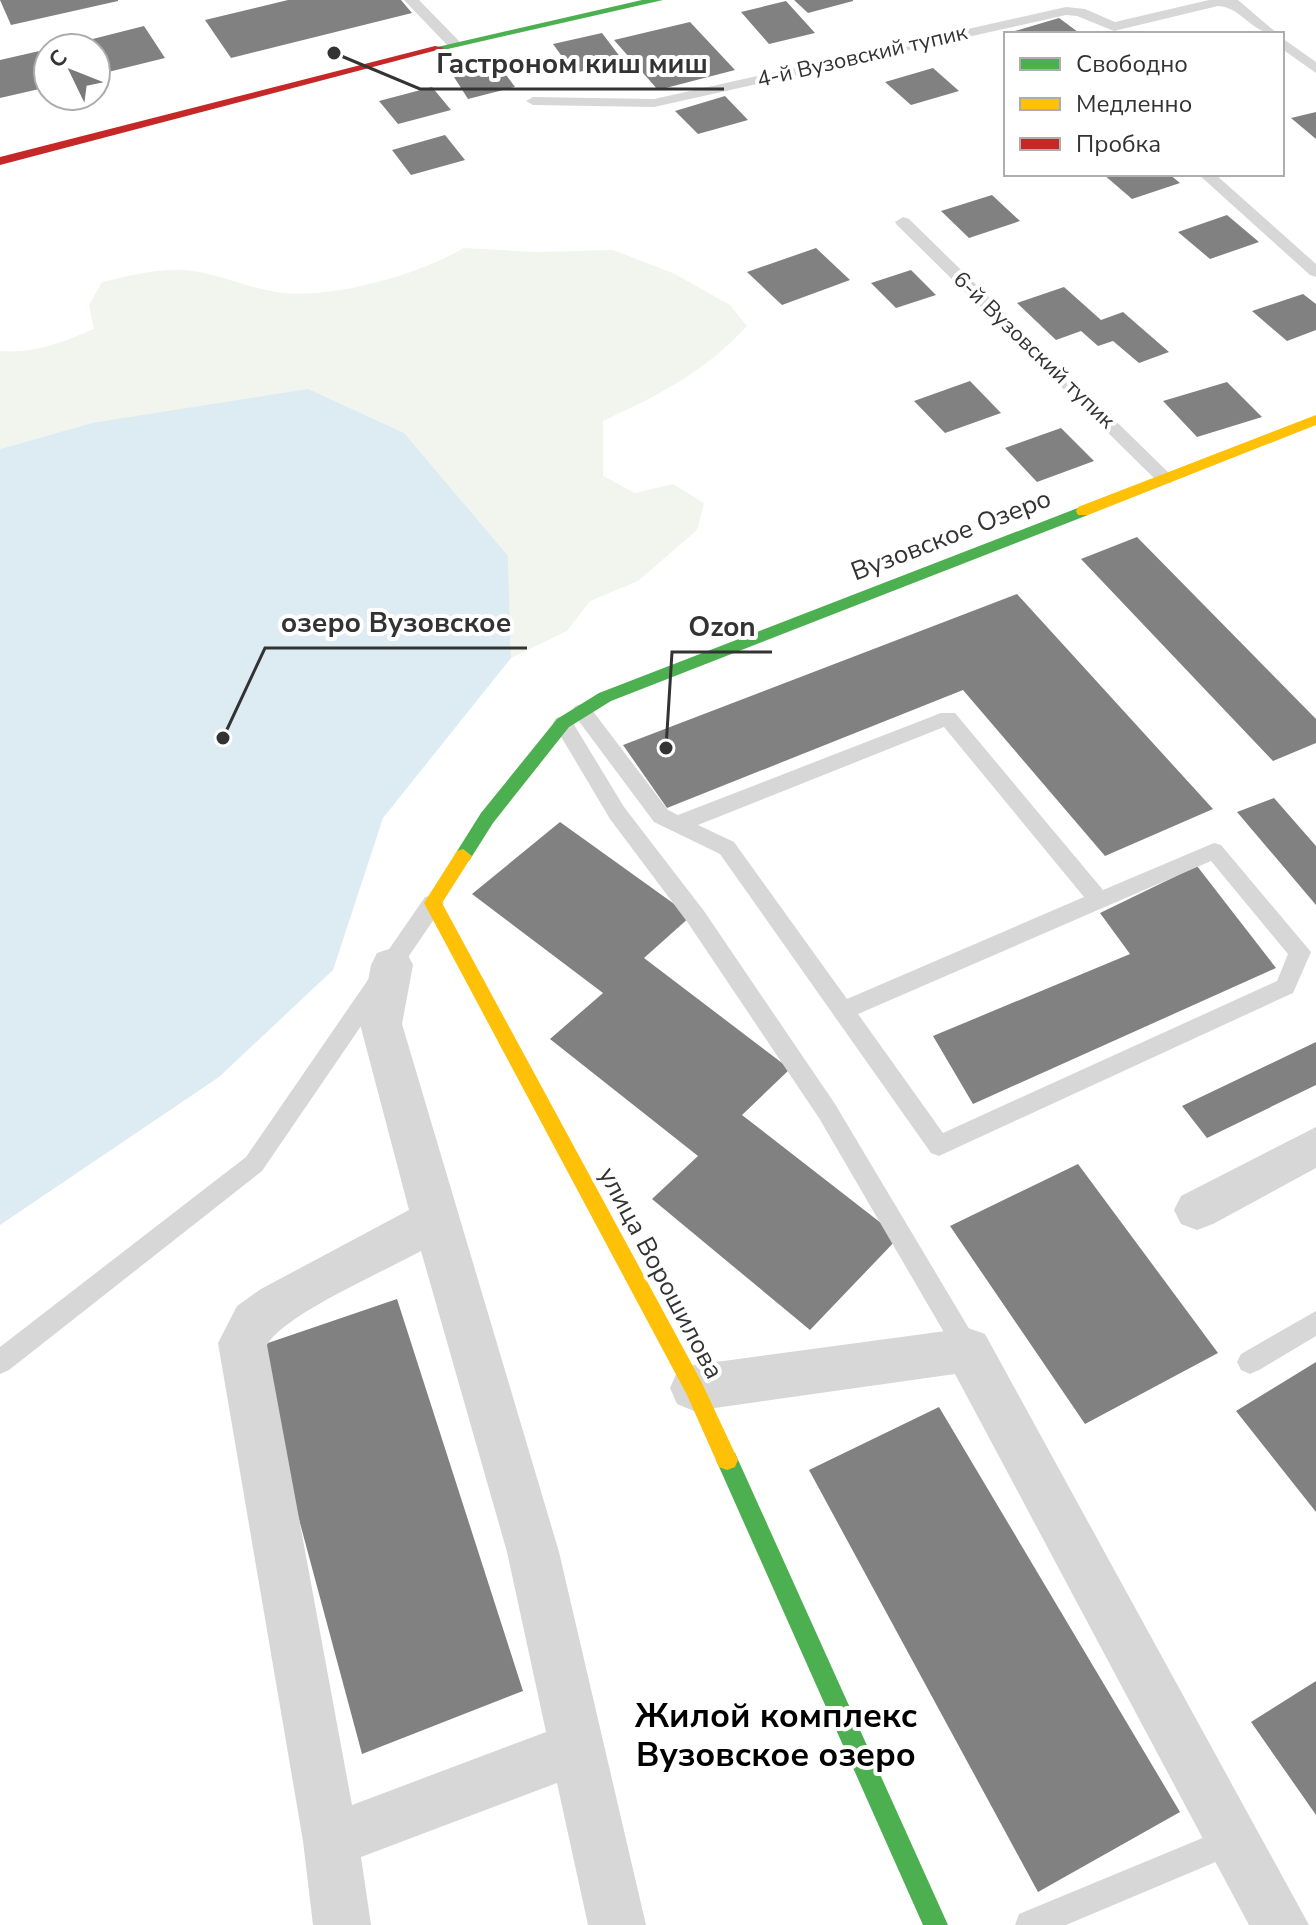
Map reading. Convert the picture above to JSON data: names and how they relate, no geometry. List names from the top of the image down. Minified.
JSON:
{"streets":{"street":["Вузовское Озеро","улица Ворошилова"],"lane":["4-й Вузовский тупик","6-й Вузовский тупик"]},"crossings":[["6-й Вузовский тупик","Вузовское Озеро"]],"districts":["Жилой комплекс Вузовское озеро"],"places":["Гастроном киш миш","озеро Вузовское","Ozon"],"legend":["Свободно","Медленно","Пробка"],"north":"top left"}
